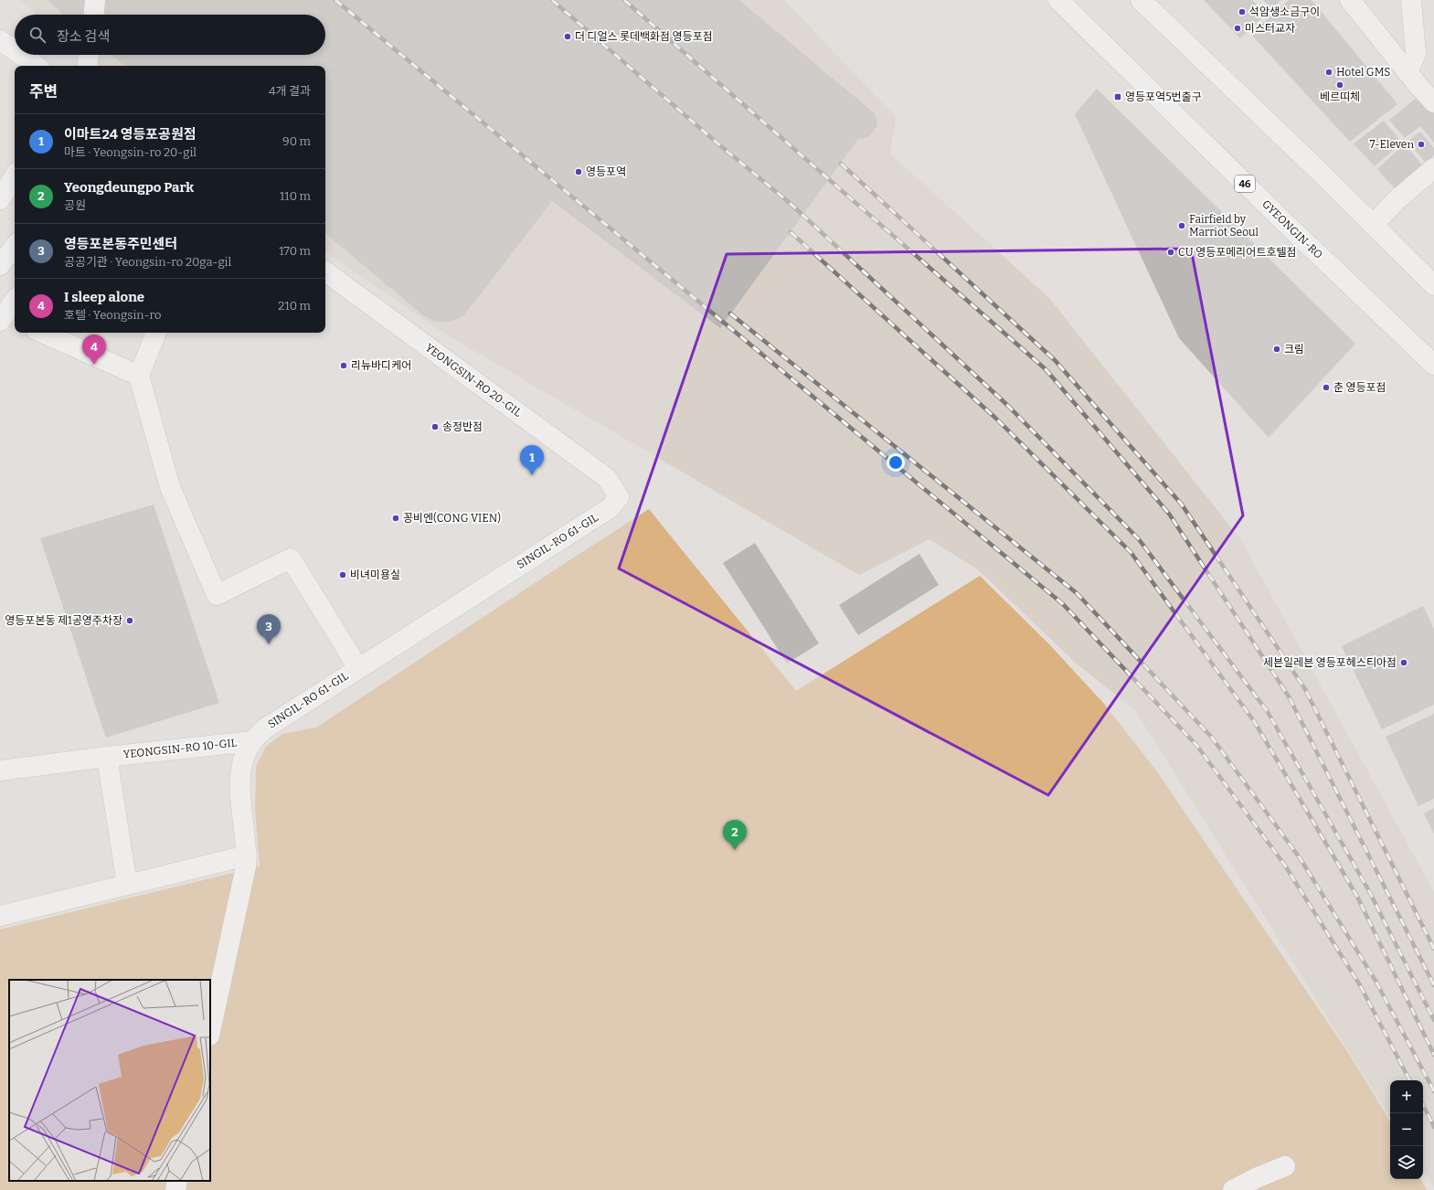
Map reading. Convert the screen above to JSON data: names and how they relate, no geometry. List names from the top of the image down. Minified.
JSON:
{"streets":{"street":["46","GYEONGIN-RO","YEONGSIN-RO 20-GIL","SINGIL-RO 61-GIL","YEONGSIN-RO 10-GIL"]},"crossings":[["YEONGSIN-RO 20-GIL","SINGIL-RO 61-GIL"],["SINGIL-RO 61-GIL","YEONGSIN-RO 10-GIL"]],"places":{"other":["석암생소금구이","미스터교자","더 디얼스 롯데백화점 영등포점","Hotel GMS","베르띠체","7-Eleven","영등포역","Fairfield by Marriot Seoul","CU 영등포메리어트호텔점","크림","리뉴바디케어","춘 영등포점","송정반점","꽁비엔(CONG VIEN)","비녀미용실","영등포본동 제1공영주차장","세븐일레븐 영등포헤스티아점"],"transit":["영등포역5번출구"]},"page":{"search":"장소 검색","heading":["주변","4개 결과"],"list":[{"mark":"1","name":"이마트24 영등포공원점","note":"마트 · Yeongsin-ro 20-gil","value":"90 m"},{"mark":"2","name":"Yeongdeungpo Park","note":"공원","value":"110 m"},{"mark":"3","name":"영등포본동주민센터","note":"공공기관 · Yeongsin-ro 20ga-gil","value":"170 m"},{"mark":"4","name":"I sleep alone","note":"호텔 · Yeongsin-ro","value":"210 m"}],"pins":["4","1","3","2"],"map_buttons":["+","−"]}}
